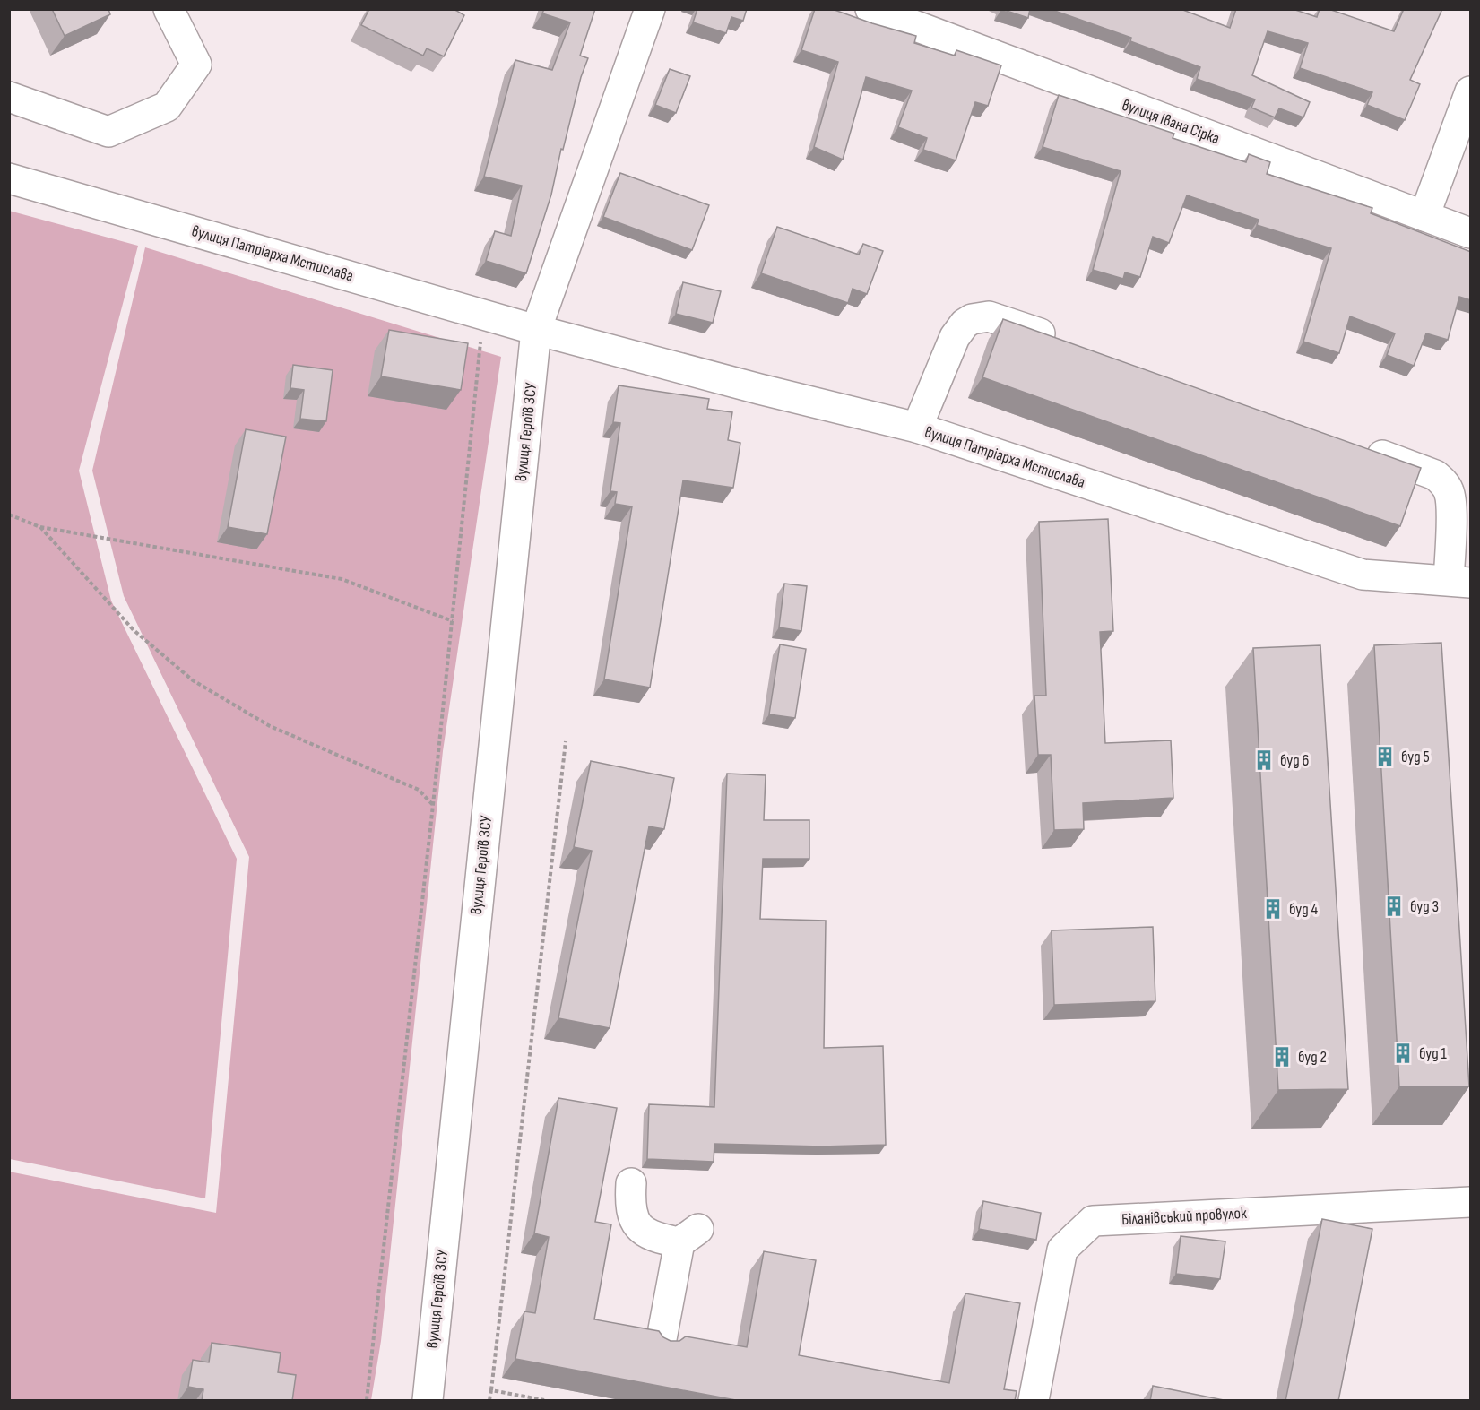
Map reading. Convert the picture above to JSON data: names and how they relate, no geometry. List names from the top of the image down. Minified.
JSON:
{"streets":{"street":["вулиця Івана Сірка","вулиця Патріарха Мстислава","вулиця Героїв ЗСУ","Біланівський провулок"]},"crossings":[["вулиця Патріарха Мстислава","вулиця Героїв ЗСУ"]],"places":{"building":["буд 5","буд 6","буд 3","буд 4","буд 1","буд 2"]}}
